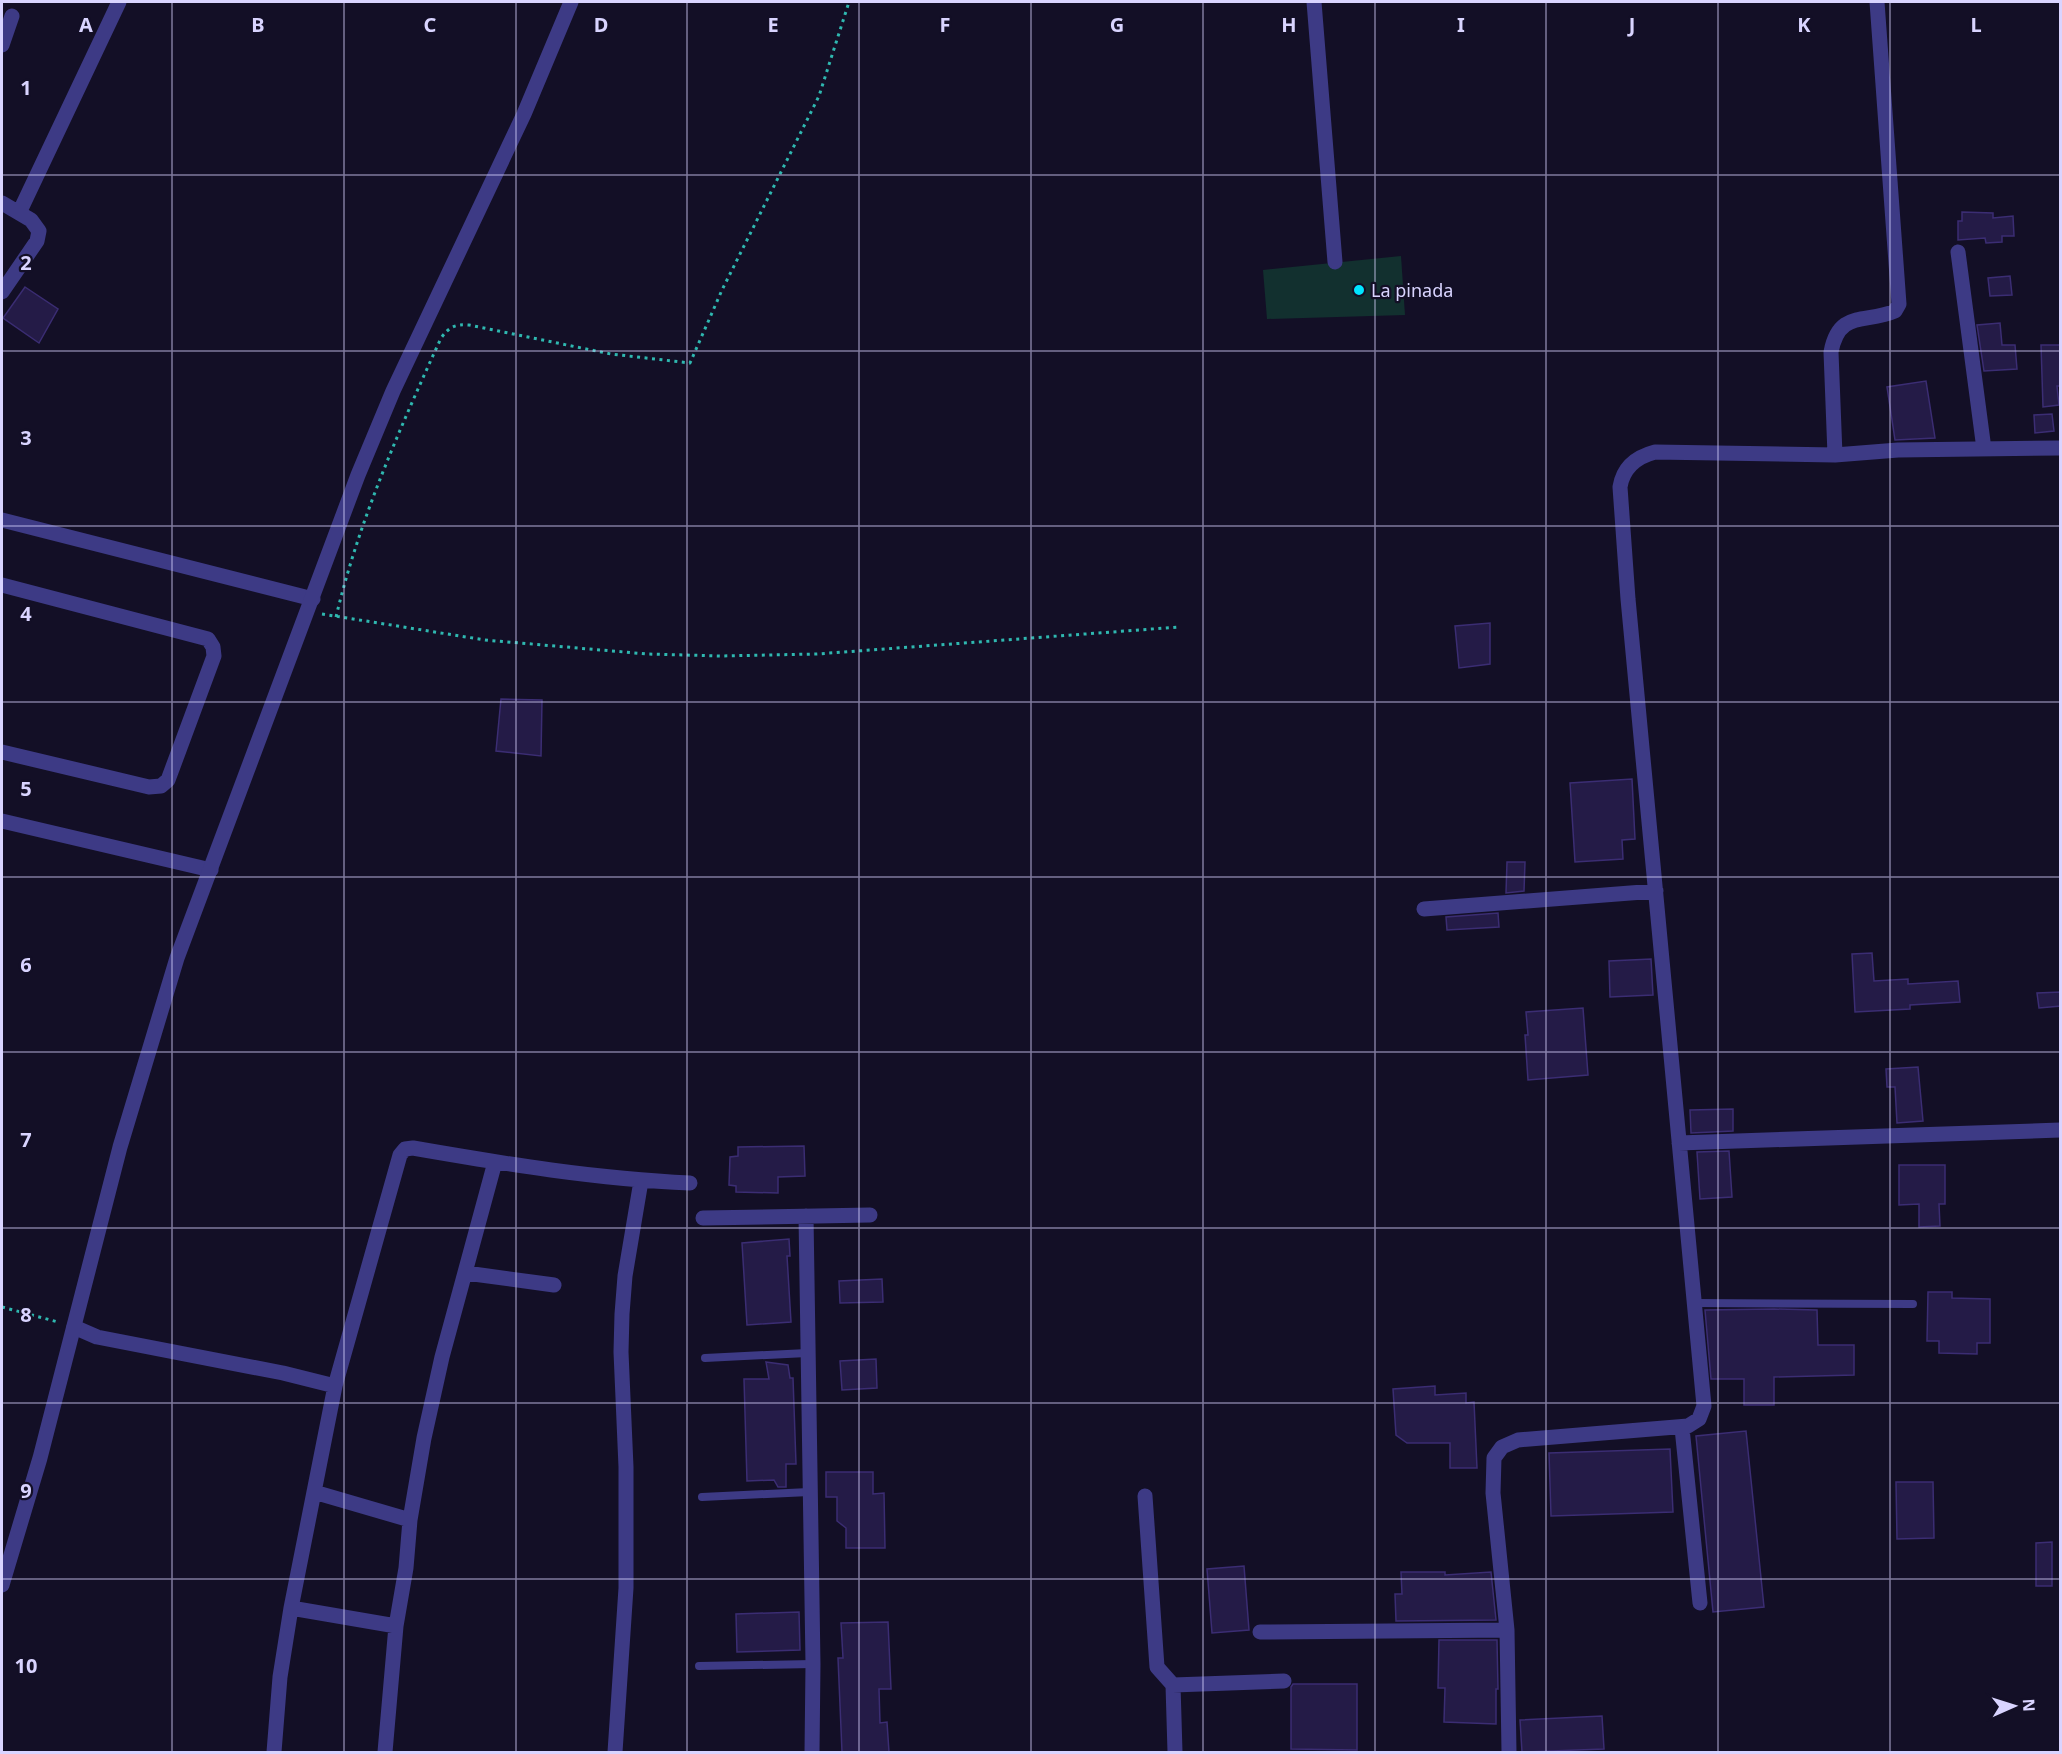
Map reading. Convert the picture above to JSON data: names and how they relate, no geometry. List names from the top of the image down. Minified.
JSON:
{"places":["La pinada"],"north":"right","grid":{"columns":["A","B","C","D","E","F","G","H","I","J","K","L"],"rows":["1","2","3","4","5","6","7","8","9","10"]}}
